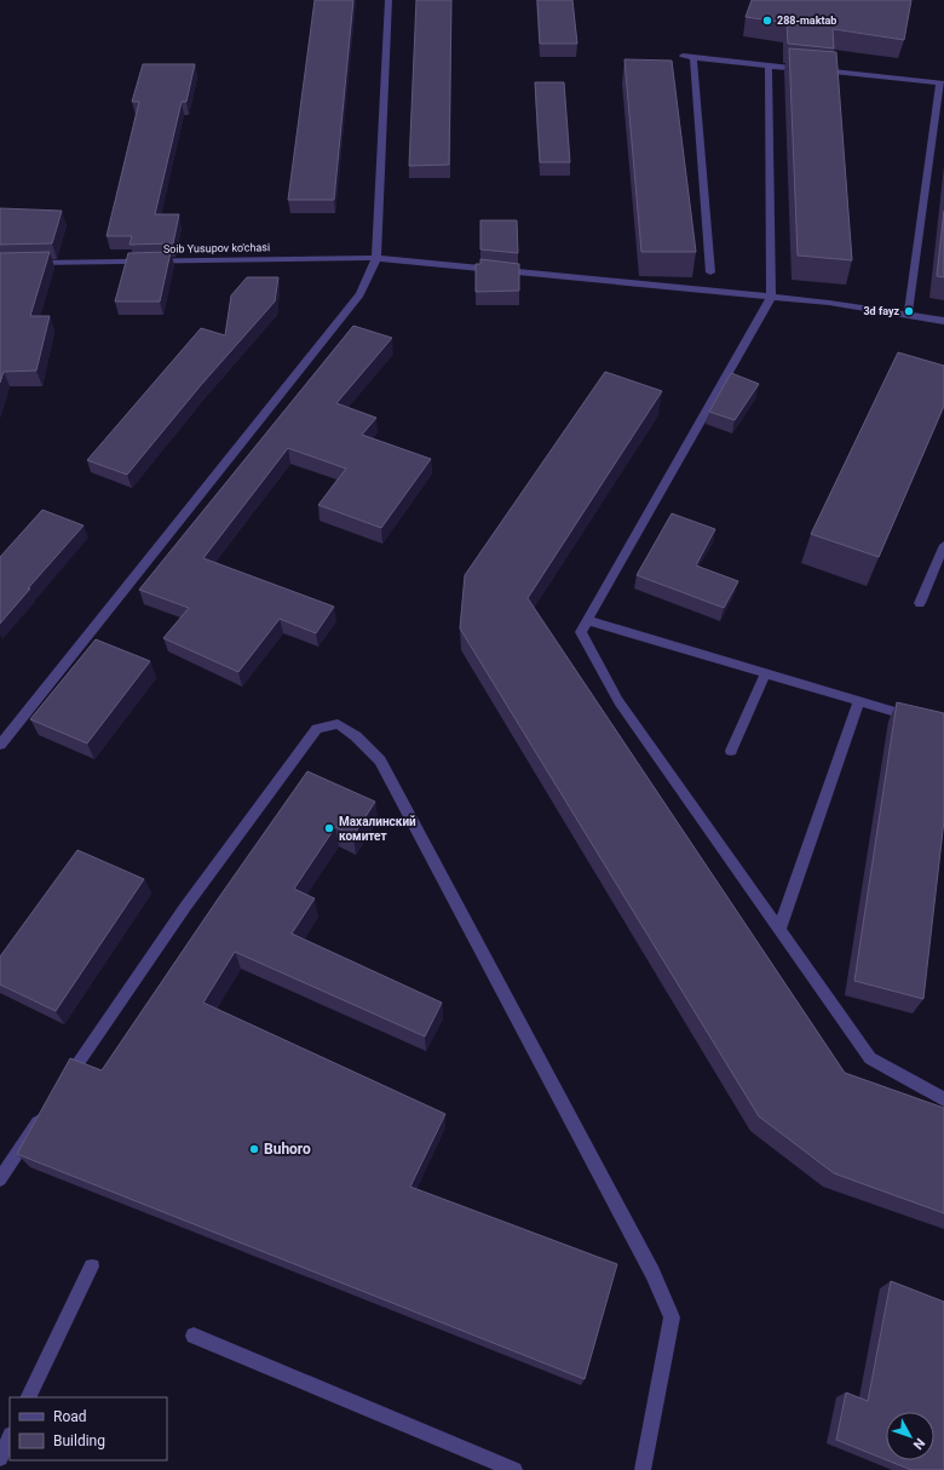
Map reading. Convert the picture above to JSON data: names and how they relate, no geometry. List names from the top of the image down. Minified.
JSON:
{"streets":{"street":["Soib Yusupov ko'chasi"]},"places":["288-maktab","3d fayz","Махалинский комитет","Buhoro"],"legend":["Road","Building"],"north":"bottom right"}
